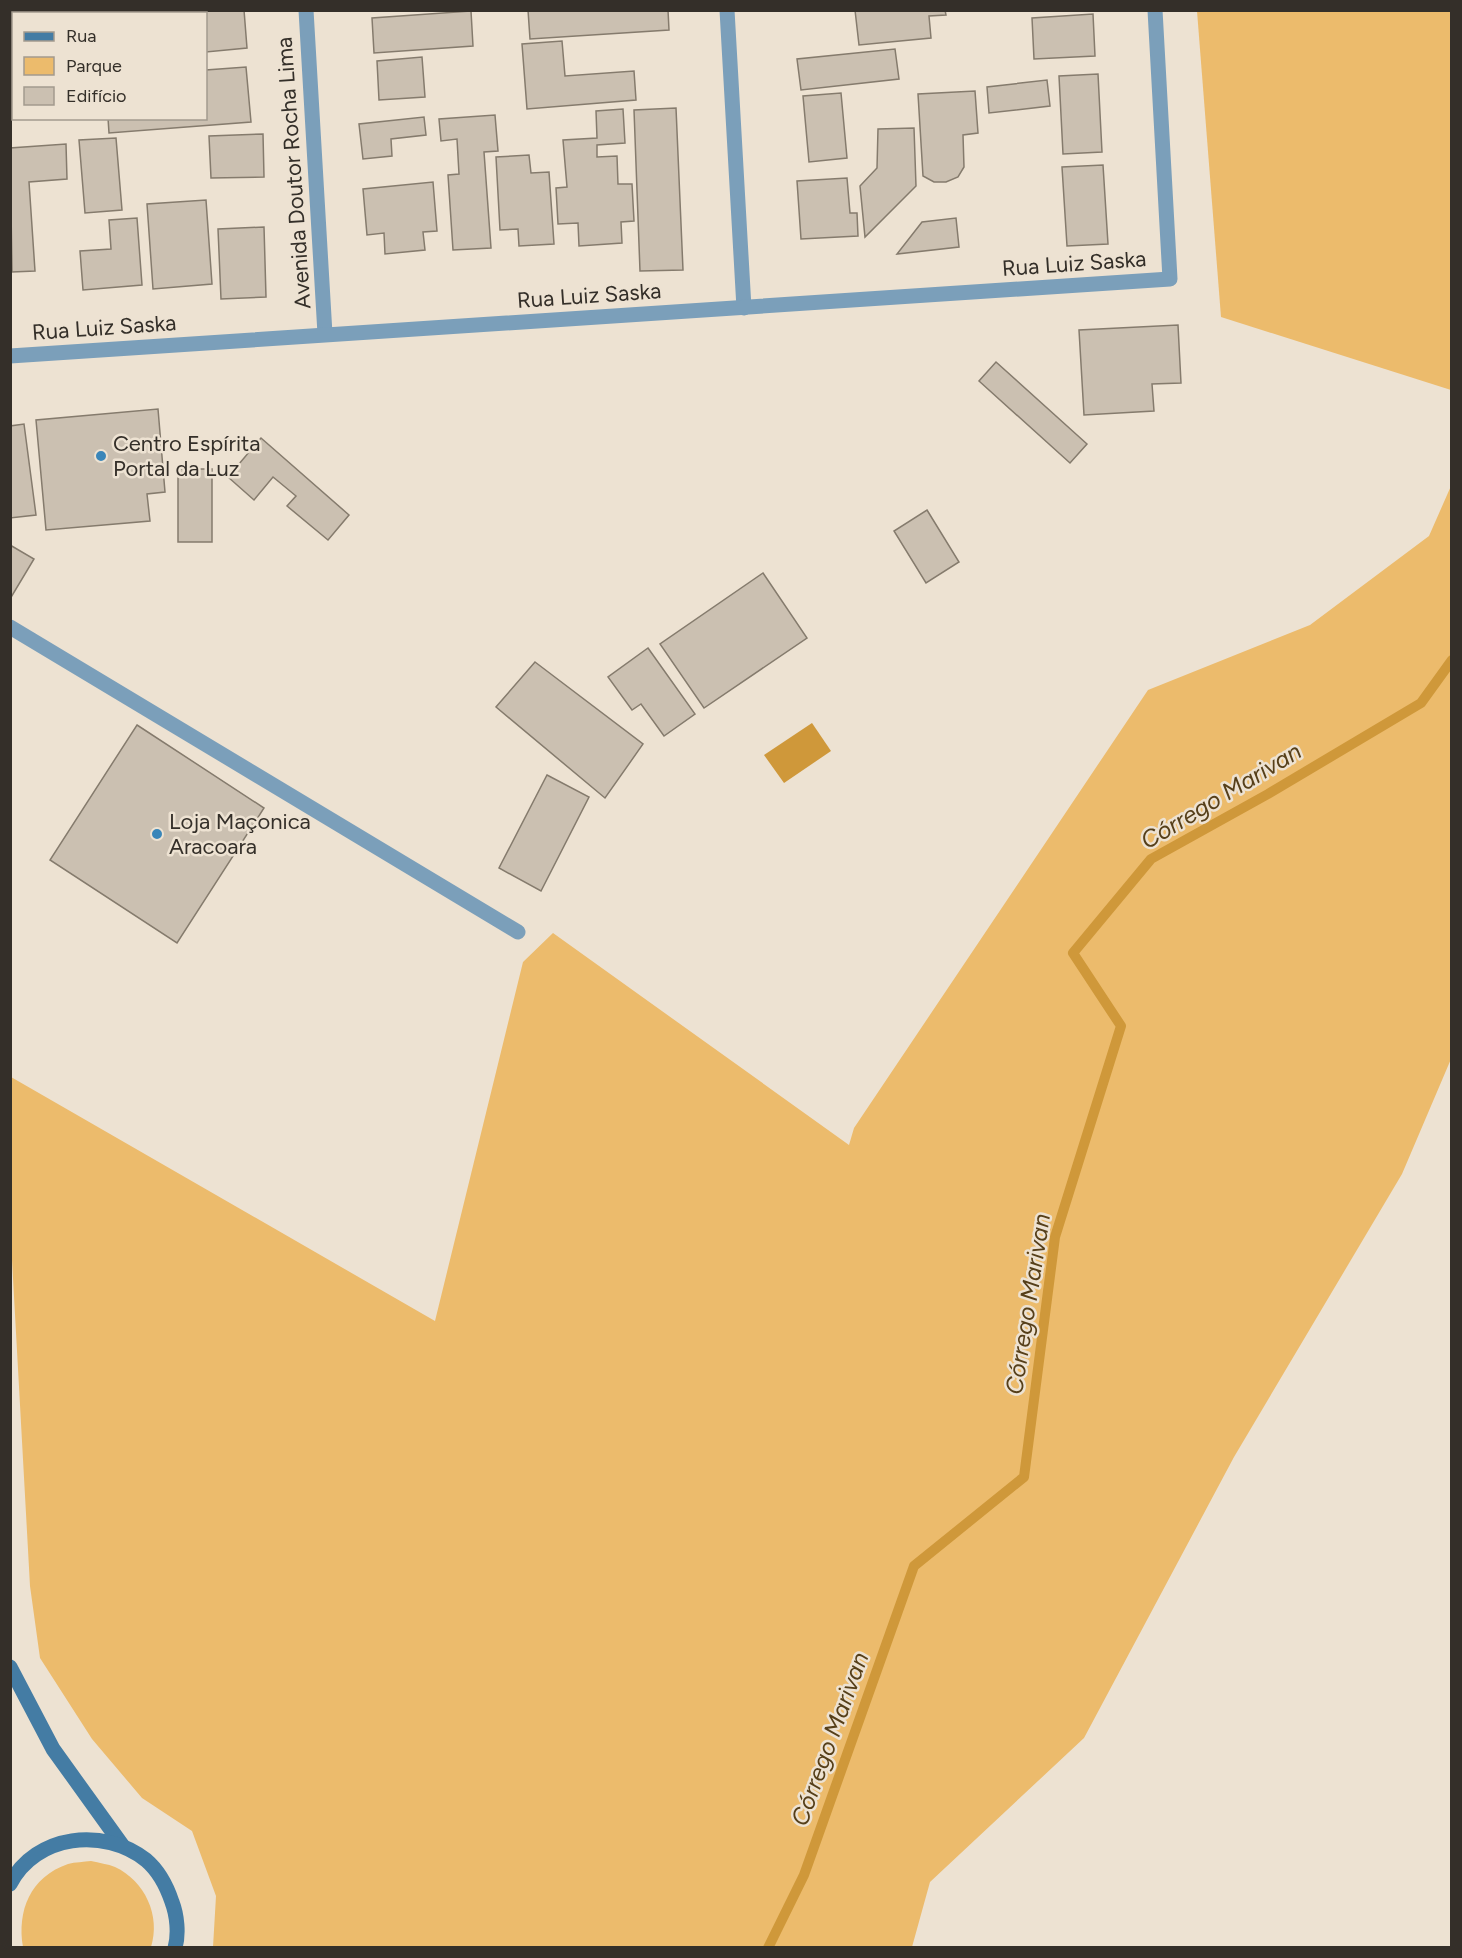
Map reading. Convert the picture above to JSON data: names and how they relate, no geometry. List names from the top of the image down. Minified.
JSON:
{"streets":{"street":["Avenida Doutor Rocha Lima","Rua Luiz Saska"]},"crossings":[["Avenida Doutor Rocha Lima","Rua Luiz Saska"]],"water":["Córrego Marivan"],"places":["Centro Espírita Portal da Luz","Loja Maçonica Aracoara"],"legend":["Rua","Parque","Edifício"]}
